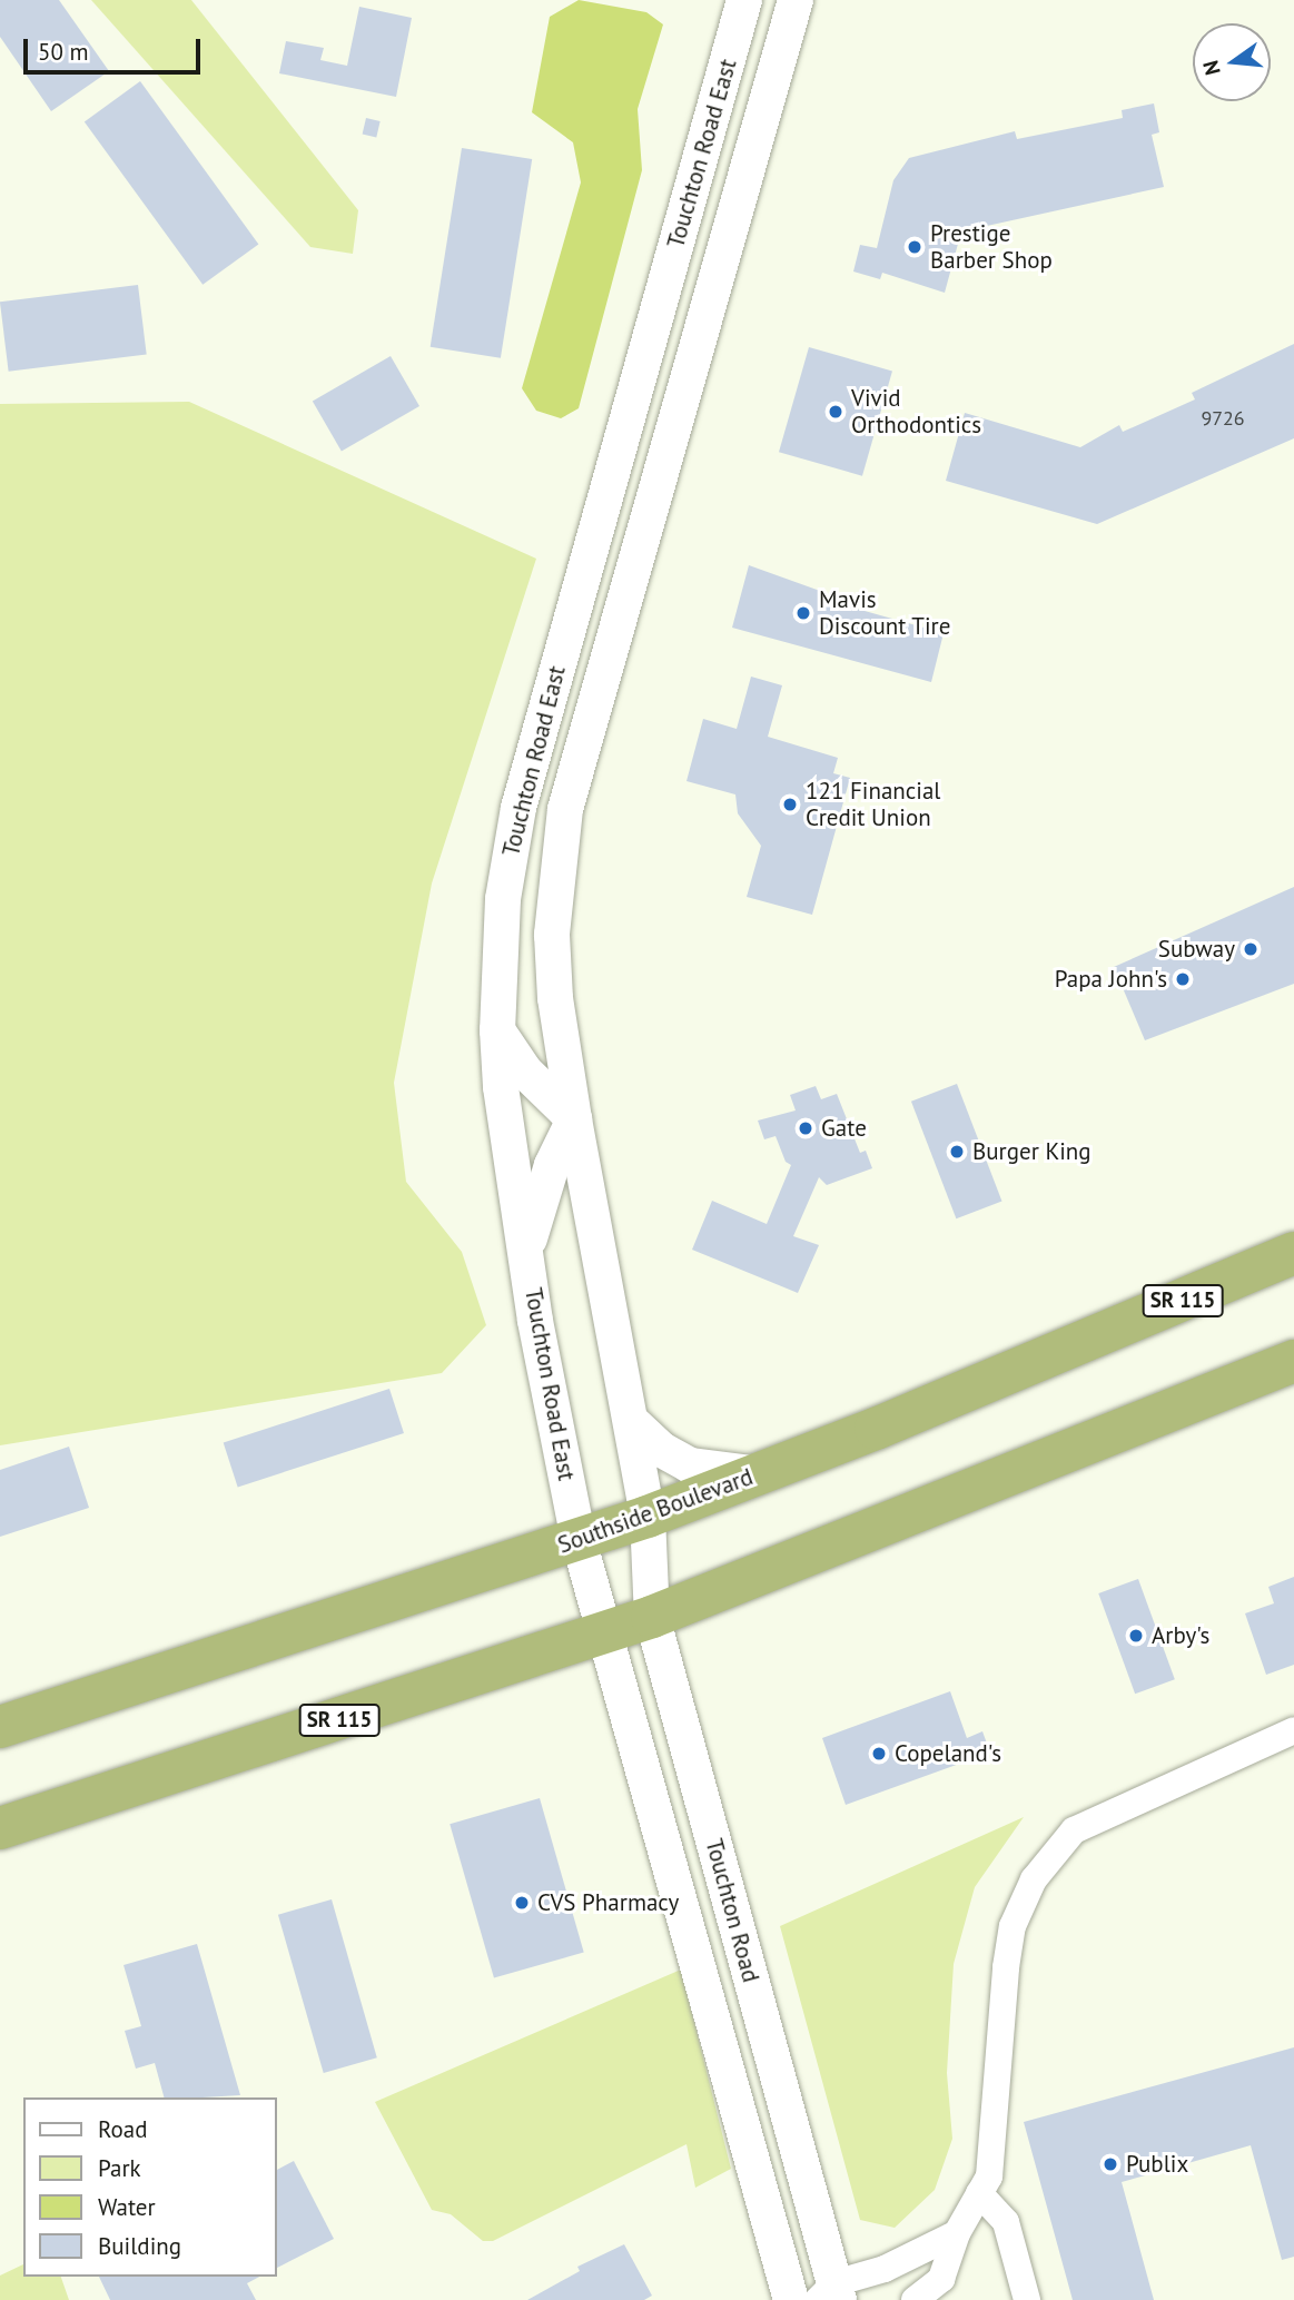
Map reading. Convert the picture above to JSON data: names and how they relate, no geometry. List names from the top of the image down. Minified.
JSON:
{"streets":{"highway":["SR 115","Southside Boulevard"],"street":["Touchton Road East","Touchton Road"]},"crossings":[["Touchton Road East","Southside Boulevard"],["Touchton Road East","Touchton Road"],["SR 115","Touchton Road"],["Southside Boulevard","Touchton Road"]],"places":["Prestige Barber Shop","Vivid Orthodontics","Mavis Discount Tire","121 Financial Credit Union","Subway","Papa John's","Gate","Burger King","Arby's","Copeland's","CVS Pharmacy","Publix"],"house_numbers":["9726"],"legend":["Road","Park","Water","Building"],"scale_bar":"50 m","north":"left"}
